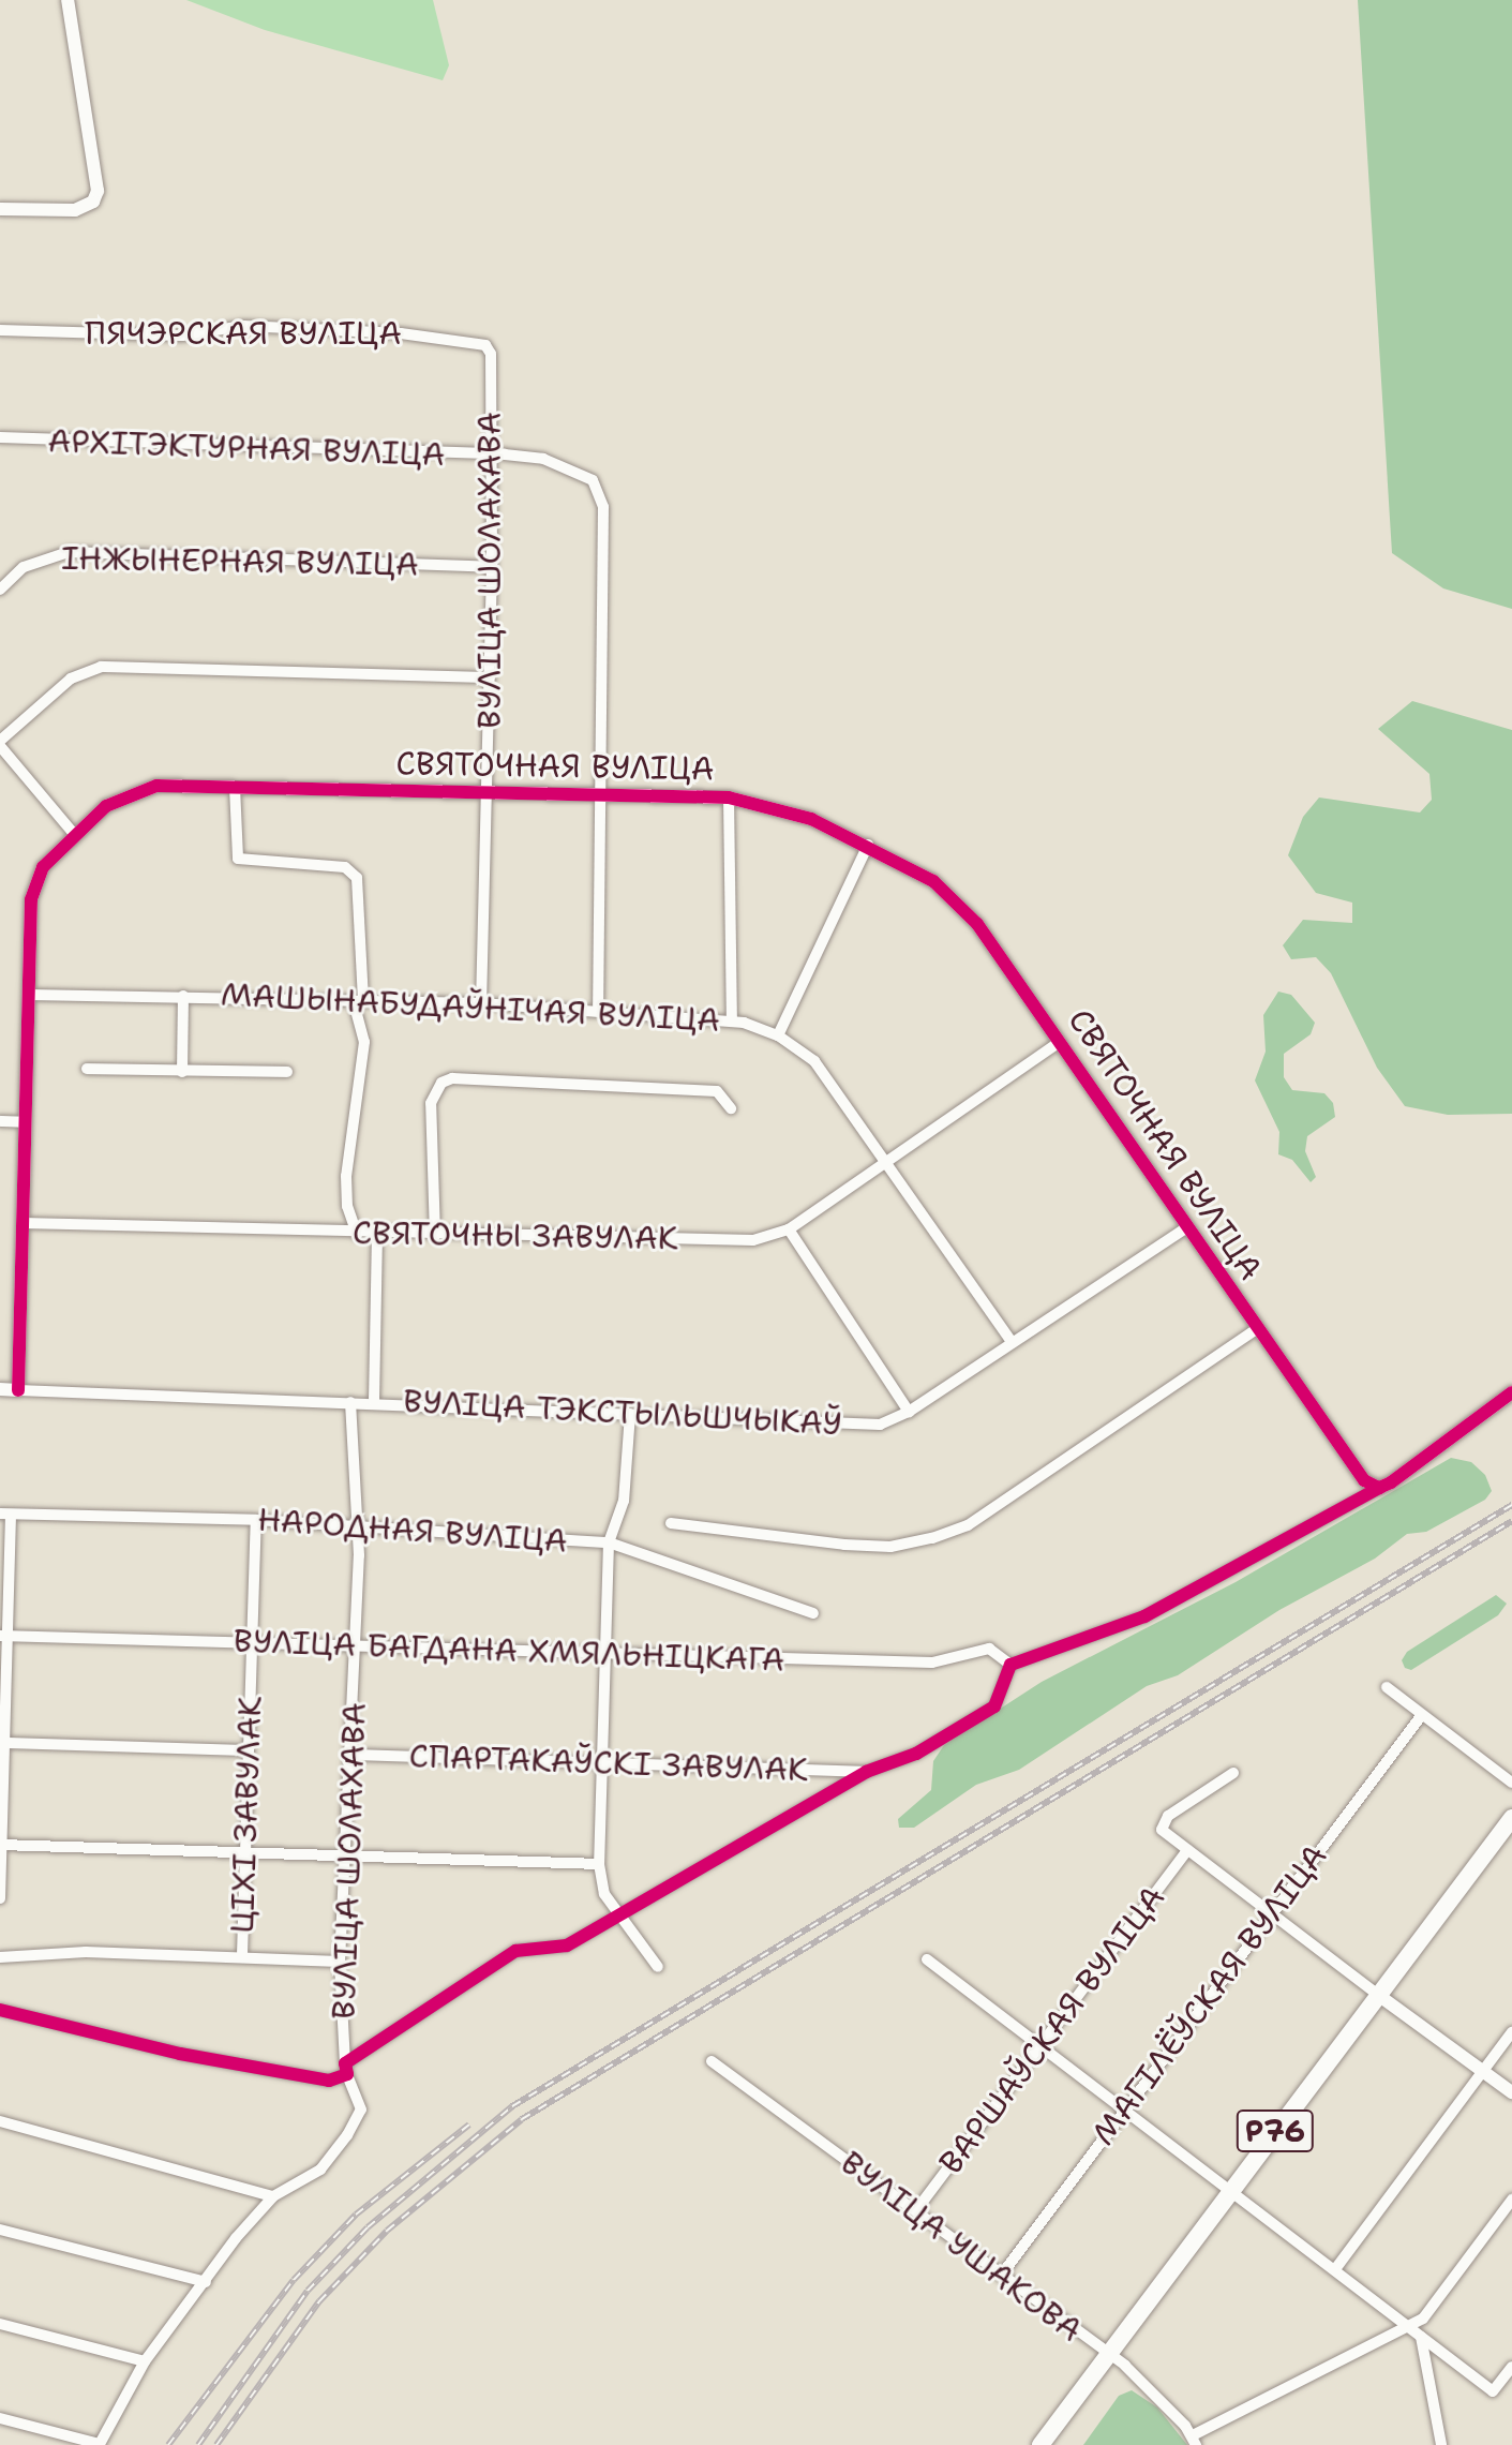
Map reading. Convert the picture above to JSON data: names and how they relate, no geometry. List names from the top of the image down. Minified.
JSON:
{"streets":{"main road":["Р76"],"street":["ПЯЧЭРСКАЯ ВУЛІЦА","АРХІТЭКТУРНАЯ ВУЛІЦА","ІНЖЫНЕРНАЯ ВУЛІЦА","ВУЛІЦА ШОЛАХАВА","СВЯТОЧНАЯ ВУЛІЦА","МАШЫНАБУДАЎНІЧАЯ ВУЛІЦА","СВЯТОЧНЫ ЗАВУЛАК","ВУЛІЦА ТЭКСТЫЛЬШЧЫКАЎ","НАРОДНАЯ ВУЛІЦА","ВУЛІЦА БАГДАНА ХМЯЛЬНІЦКАГА","СПАРТАКАЎСКІ ЗАВУЛАК","ЦІХІ ЗАВУЛАК","МАГІЛЁЎСКАЯ ВУЛІЦА","ВАРШАЎСКАЯ ВУЛІЦА","ВУЛІЦА УШАКОВА"]},"crossings":[["ПЯЧЭРСКАЯ ВУЛІЦА","ВУЛІЦА ШОЛАХАВА"],["АРХІТЭКТУРНАЯ ВУЛІЦА","ВУЛІЦА ШОЛАХАВА"],["АРХІТЭКТУРНАЯ ВУЛІЦА","СВЯТОЧНАЯ ВУЛІЦА"],["ІНЖЫНЕРНАЯ ВУЛІЦА","ВУЛІЦА ШОЛАХАВА"],["ВУЛІЦА ШОЛАХАВА","СВЯТОЧНАЯ ВУЛІЦА"],["ВУЛІЦА ШОЛАХАВА","МАШЫНАБУДАЎНІЧАЯ ВУЛІЦА"],["ВУЛІЦА ШОЛАХАВА","ВУЛІЦА ТЭКСТЫЛЬШЧЫКАЎ"],["ВУЛІЦА ШОЛАХАВА","НАРОДНАЯ ВУЛІЦА"],["ВУЛІЦА ШОЛАХАВА","ВУЛІЦА БАГДАНА ХМЯЛЬНІЦКАГА"],["ВУЛІЦА ШОЛАХАВА","СПАРТАКАЎСКІ ЗАВУЛАК"],["СВЯТОЧНАЯ ВУЛІЦА","МАШЫНАБУДАЎНІЧАЯ ВУЛІЦА"],["СВЯТОЧНАЯ ВУЛІЦА","СВЯТОЧНЫ ЗАВУЛАК"],["СВЯТОЧНАЯ ВУЛІЦА","ВУЛІЦА ТЭКСТЫЛЬШЧЫКАЎ"],["МАШЫНАБУДАЎНІЧАЯ ВУЛІЦА","ВУЛІЦА ТЭКСТЫЛЬШЧЫКАЎ"],["НАРОДНАЯ ВУЛІЦА","ЦІХІ ЗАВУЛАК"],["ВУЛІЦА БАГДАНА ХМЯЛЬНІЦКАГА","ЦІХІ ЗАВУЛАК"],["МАГІЛЁЎСКАЯ ВУЛІЦА","ВУЛІЦА УШАКОВА"],["ВАРШАЎСКАЯ ВУЛІЦА","ВУЛІЦА УШАКОВА"],["Р76","ВУЛІЦА УШАКОВА"]]}
